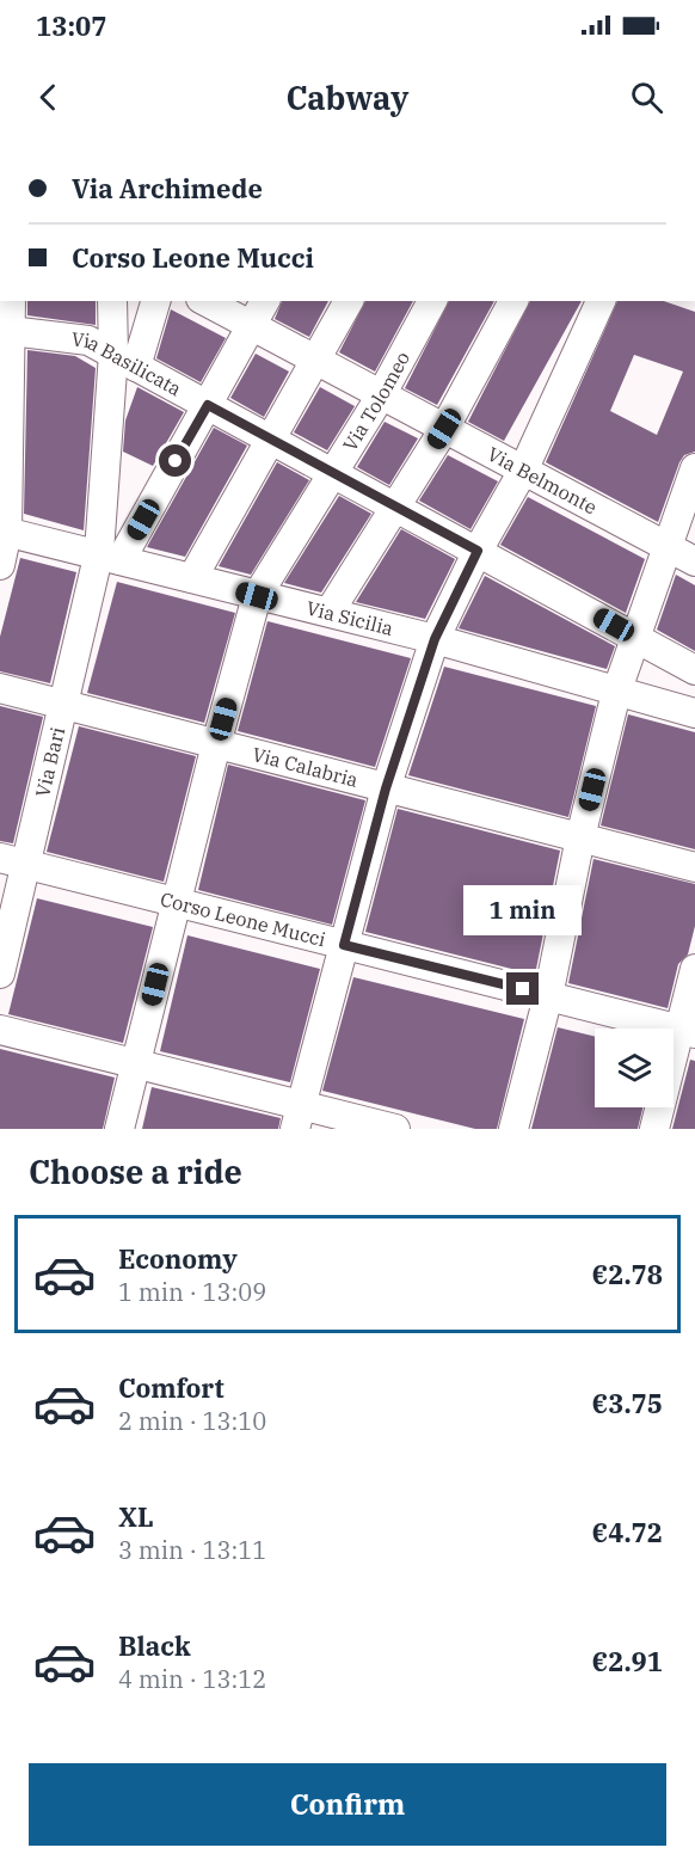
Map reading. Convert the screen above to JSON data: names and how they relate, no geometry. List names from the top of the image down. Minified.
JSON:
{"streets":{"street":["Via Basilicata","Via Tolomeo","Via Belmonte","Via Sicilia","Via Bari","Via Calabria","Corso Leone Mucci"]},"crossings":[["Via Basilicata","Via Tolomeo"],["Via Tolomeo","Via Belmonte"],["Via Tolomeo","Via Sicilia"],["Via Tolomeo","Via Calabria"],["Via Tolomeo","Corso Leone Mucci"],["Via Sicilia","Via Bari"],["Via Bari","Via Calabria"],["Via Bari","Corso Leone Mucci"]],"page":{"status":"13:07","header":"Cabway","banner":["Via Archimede","Corso Leone Mucci"],"bubble":"1 min","heading":"Choose a ride","list":[{"name":"Economy","note":"1 min · 13:09","value":"€2.78"},{"name":"Comfort","note":"2 min · 13:10","value":"€3.75"},{"name":"XL","note":"3 min · 13:11","value":"€4.72"},{"name":"Black","note":"4 min · 13:12","value":"€2.91"}],"buttons":"Confirm"}}
